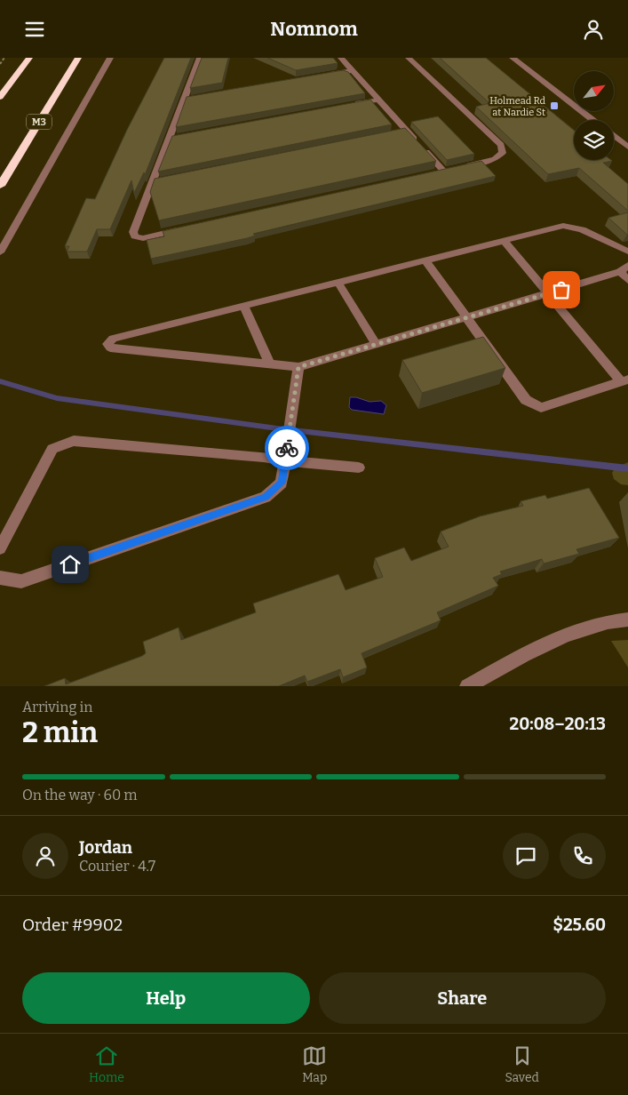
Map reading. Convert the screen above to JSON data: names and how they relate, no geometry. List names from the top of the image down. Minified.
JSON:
{"streets":{"highway":["M3"]},"places":{"transit":["Holmead Rd at Nardie St"]},"north":"top right","page":{"header":"Nomnom","heading":["2 min","Arriving in","20:08–20:13"],"panel":["Jordan","Courier · 4.7","Order #9902","$25.60"],"bar":"On the way · 60 m","buttons":["Help","Share"],"tabs":["Home","Map","Saved"]}}
